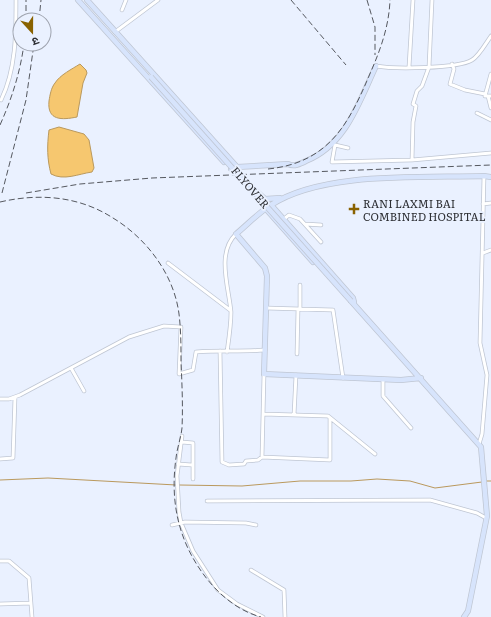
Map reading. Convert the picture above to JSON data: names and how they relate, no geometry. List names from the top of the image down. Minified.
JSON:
{"streets":{"street":["FLYOVER"]},"places":{"health":["RANI LAXMI BAI COMBINED HOSPITAL"]},"north":"bottom"}
